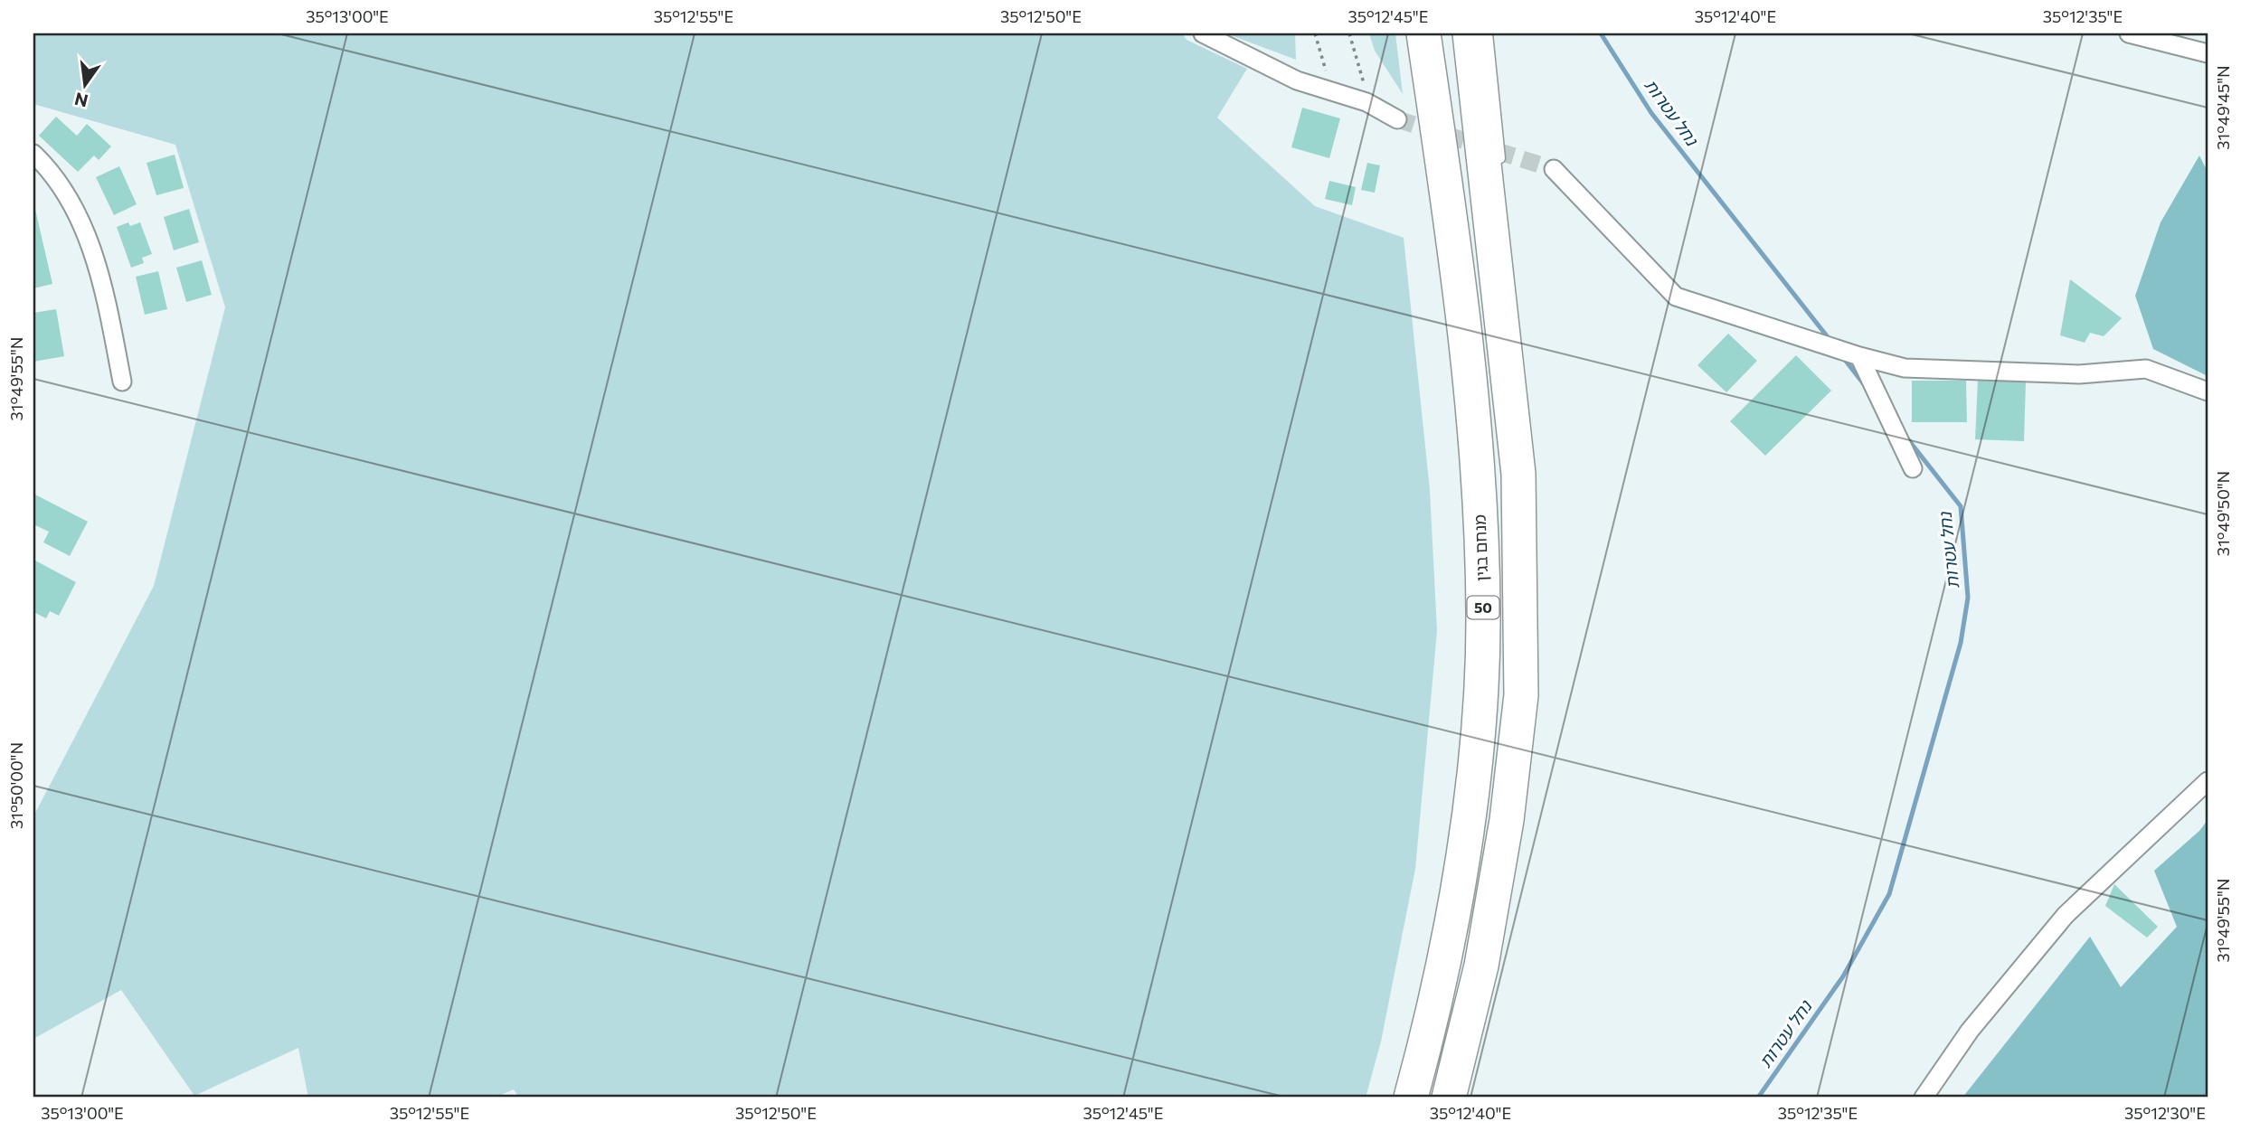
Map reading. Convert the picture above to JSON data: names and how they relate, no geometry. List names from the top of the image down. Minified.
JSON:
{"streets":{"highway":["מנחם בגין","50"]},"water":["נחל עטרות"],"north":"bottom","coordinates":["35°13'00\"E","35°12'55\"E","35°12'50\"E","35°12'45\"E","35°12'40\"E","35°12'35\"E","31°49'45\"N","31°49'55\"N","31°49'50\"N","31°50'00\"N","35°12'30\"E"]}
